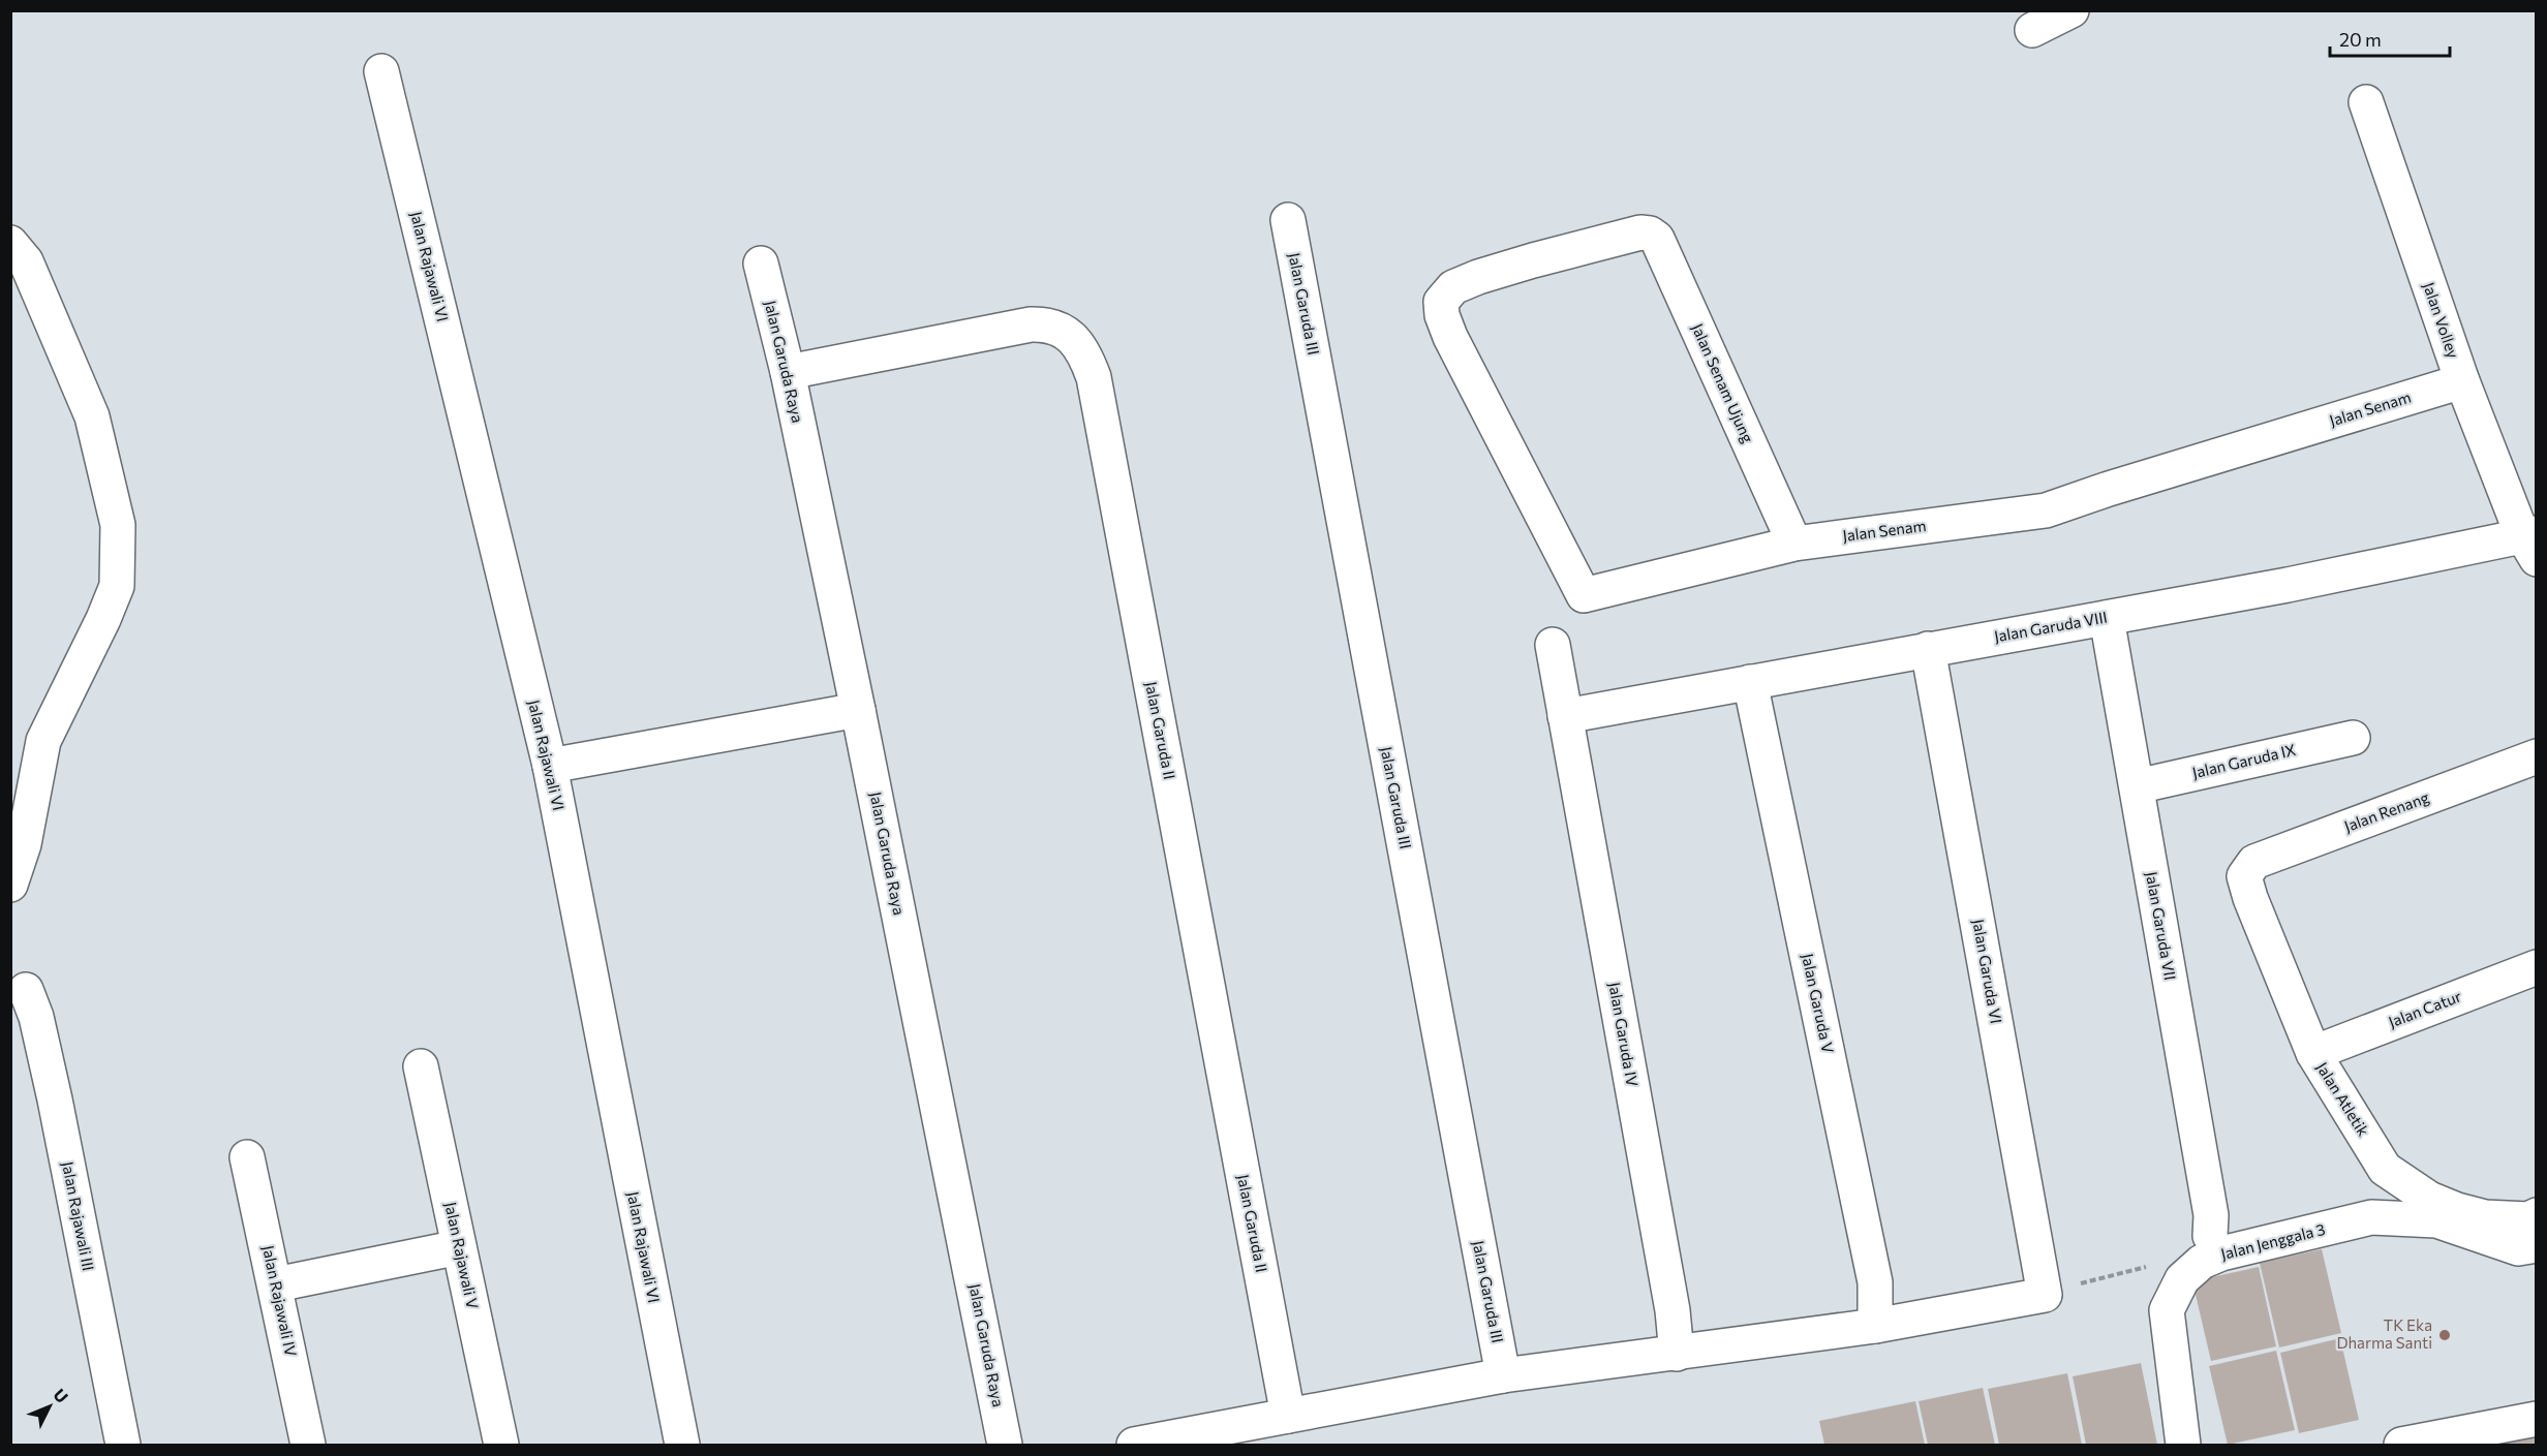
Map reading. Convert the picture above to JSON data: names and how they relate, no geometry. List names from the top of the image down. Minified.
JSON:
{"streets":{"street":["Jalan Rajawali VI","Jalan Garuda III","Jalan Volley","Jalan Garuda Raya","Jalan Senam Ujung","Jalan Senam","Jalan Garuda VIII","Jalan Garuda II","Jalan Garuda IX","Jalan Renang","Jalan Garuda VII","Jalan Garuda VI","Jalan Garuda V","Jalan Catur","Jalan Garuda IV","Jalan Atletik","Jalan Rajawali III","Jalan Jenggala 3","Jalan Rajawali V","Jalan Rajawali IV"]},"crossings":[["Jalan Volley","Jalan Senam"],["Jalan Volley","Jalan Garuda VIII"],["Jalan Garuda Raya","Jalan Garuda II"],["Jalan Senam Ujung","Jalan Senam"],["Jalan Garuda VIII","Jalan Garuda VII"],["Jalan Garuda VIII","Jalan Garuda VI"],["Jalan Garuda VIII","Jalan Garuda V"],["Jalan Garuda VIII","Jalan Garuda IV"],["Jalan Garuda IX","Jalan Garuda VII"],["Jalan Renang","Jalan Atletik"],["Jalan Catur","Jalan Atletik"]],"places":["TK Eka Dharma Santi"],"scale_bar":"20 m","north":"top right"}
